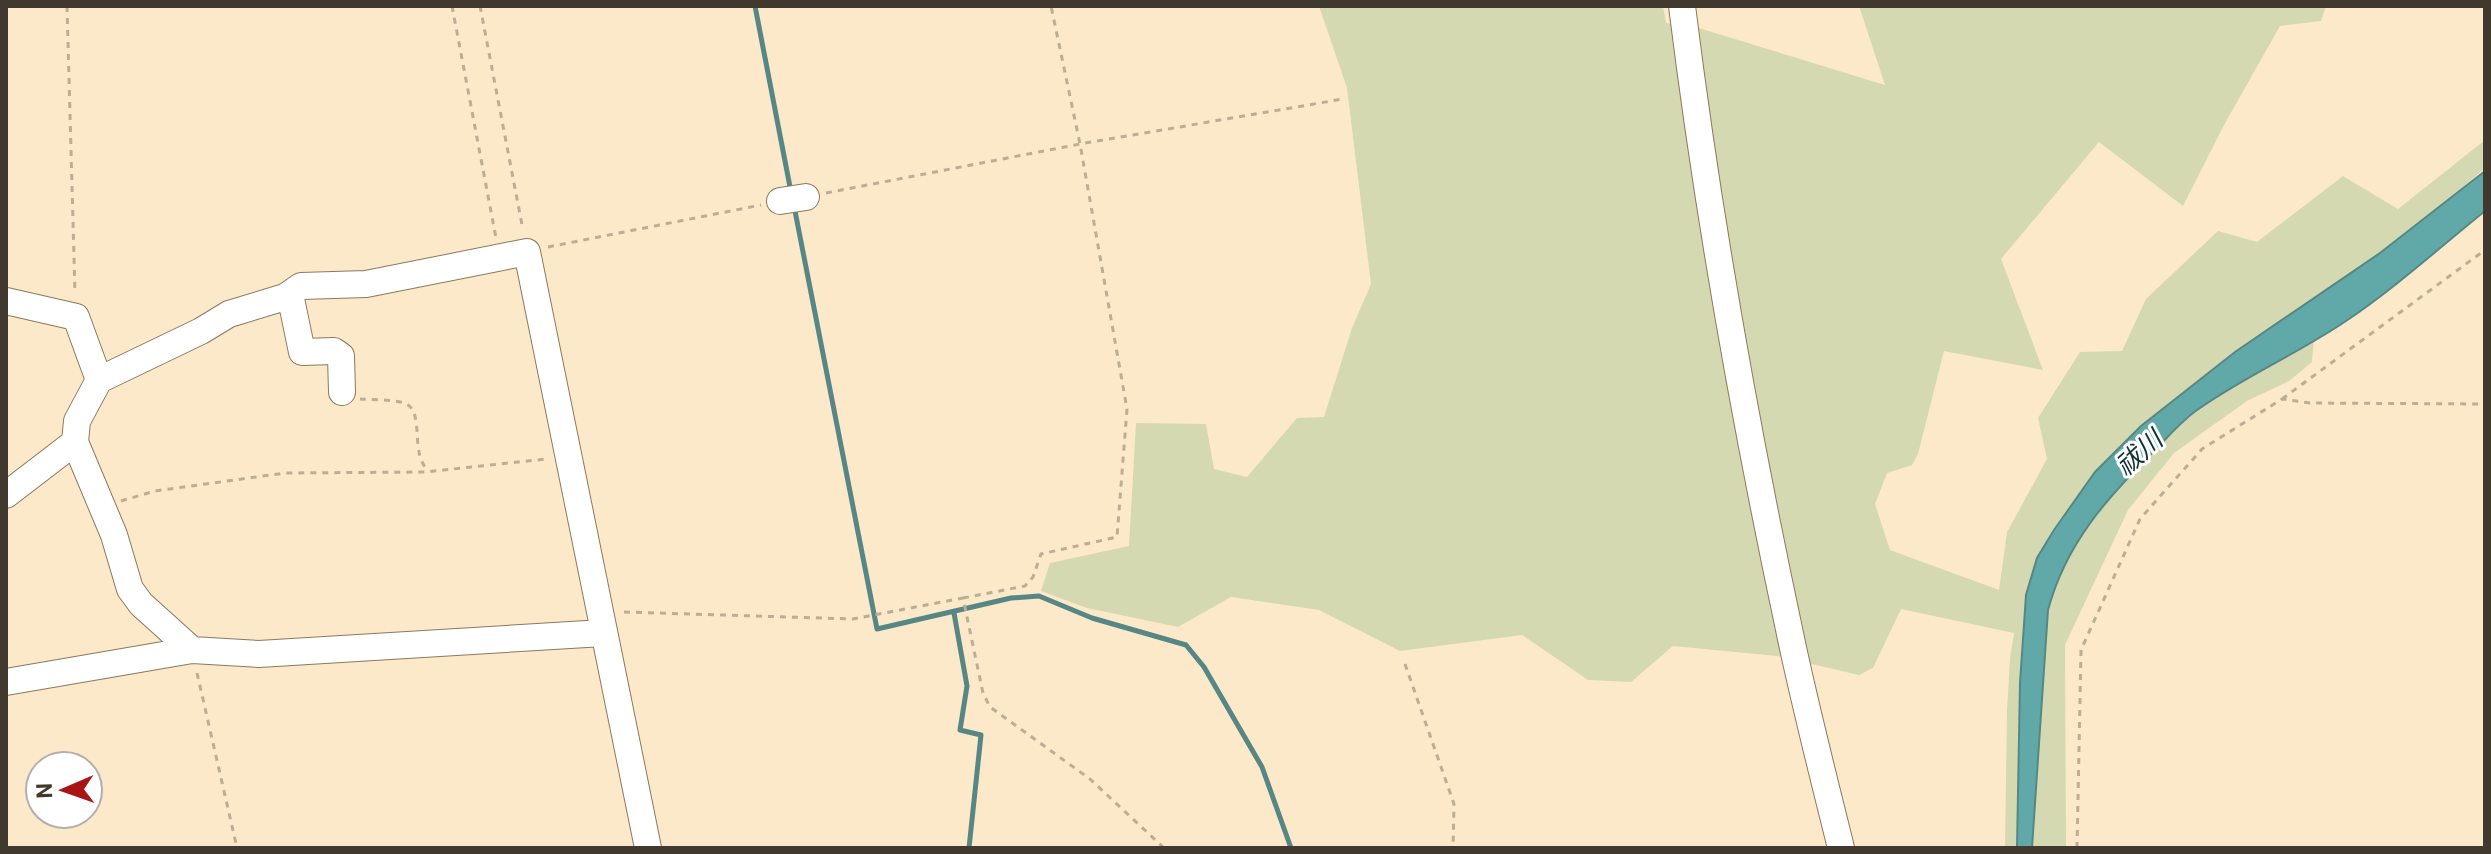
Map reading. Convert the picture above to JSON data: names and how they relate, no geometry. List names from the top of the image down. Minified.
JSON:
{"water":["祓川"],"north":"left"}
